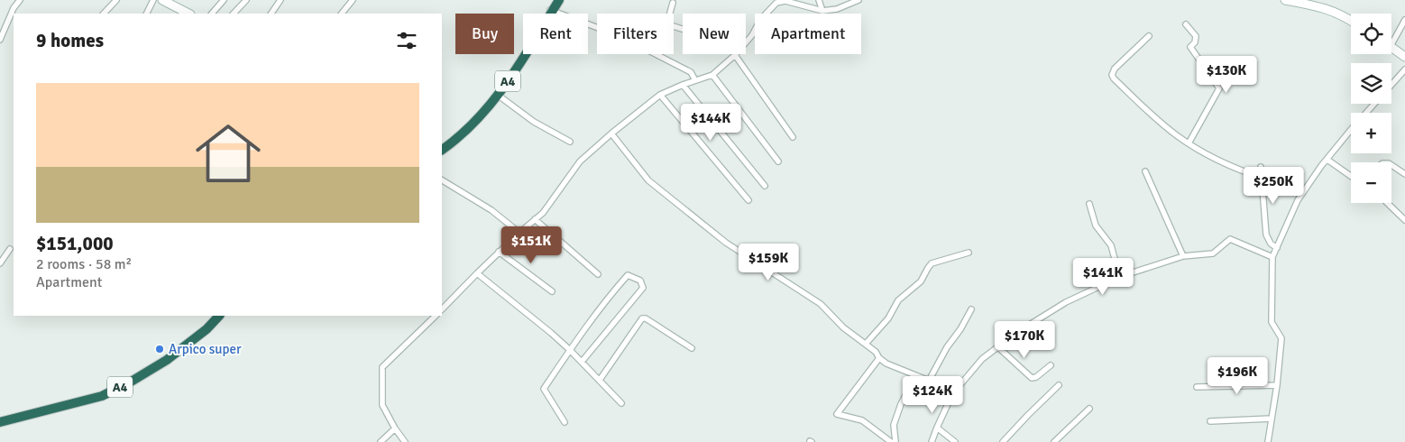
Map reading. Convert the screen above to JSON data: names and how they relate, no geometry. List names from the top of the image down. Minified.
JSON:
{"streets":{"highway":["A4"]},"places":["Arpico super"],"page":{"map_buttons":["+","−"],"chip":["Buy","Rent","Filters","New","Apartment"],"heading":"9 homes","price":["$130K","$144K","$250K","$151K","$159K","$141K","$170K","$196K","$124K"],"list":[{"name":"$151,000","note":"2 rooms · 58 m² · Apartment"}]}}
